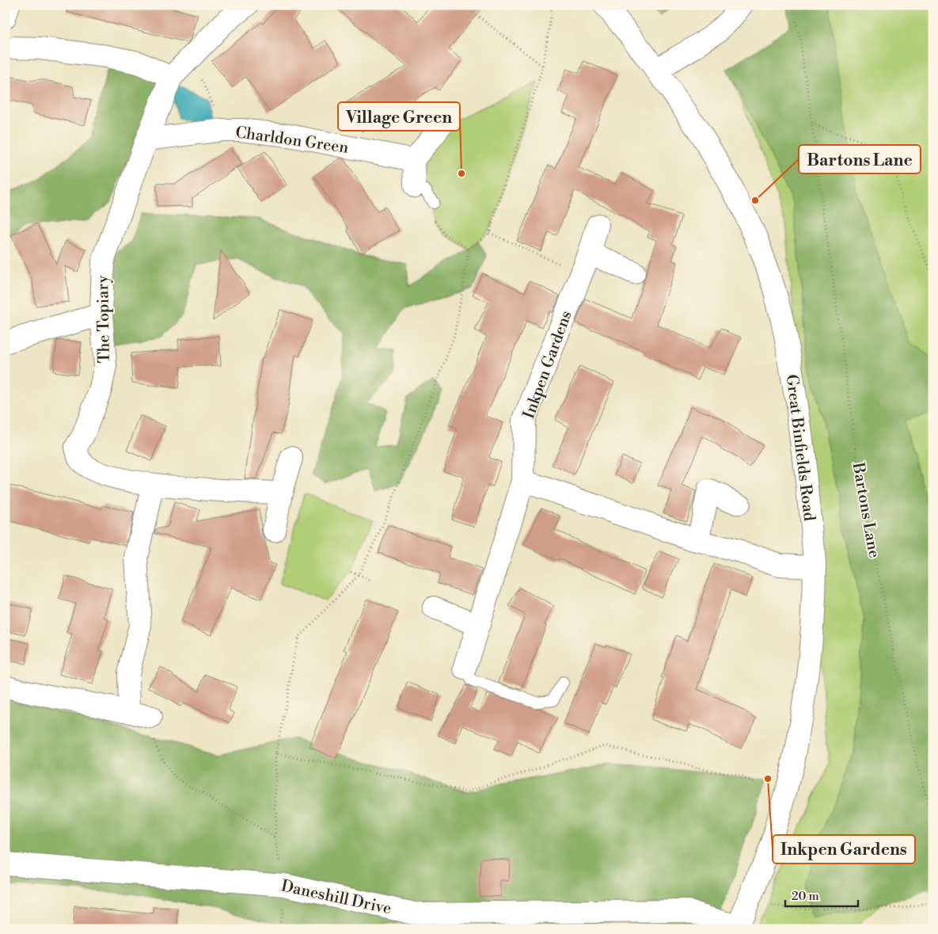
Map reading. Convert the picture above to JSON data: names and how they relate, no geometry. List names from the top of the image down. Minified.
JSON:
{"streets":{"street":["Charldon Green","The Topiary","Inkpen Gardens","Great Binfields Road","Daneshill Drive"],"path":["Bartons Lane"]},"crossings":[["Charldon Green","The Topiary"],["Great Binfields Road","Daneshill Drive"]],"places":["Village Green","Bartons Lane","Inkpen Gardens"],"scale_bar":"20 m"}
